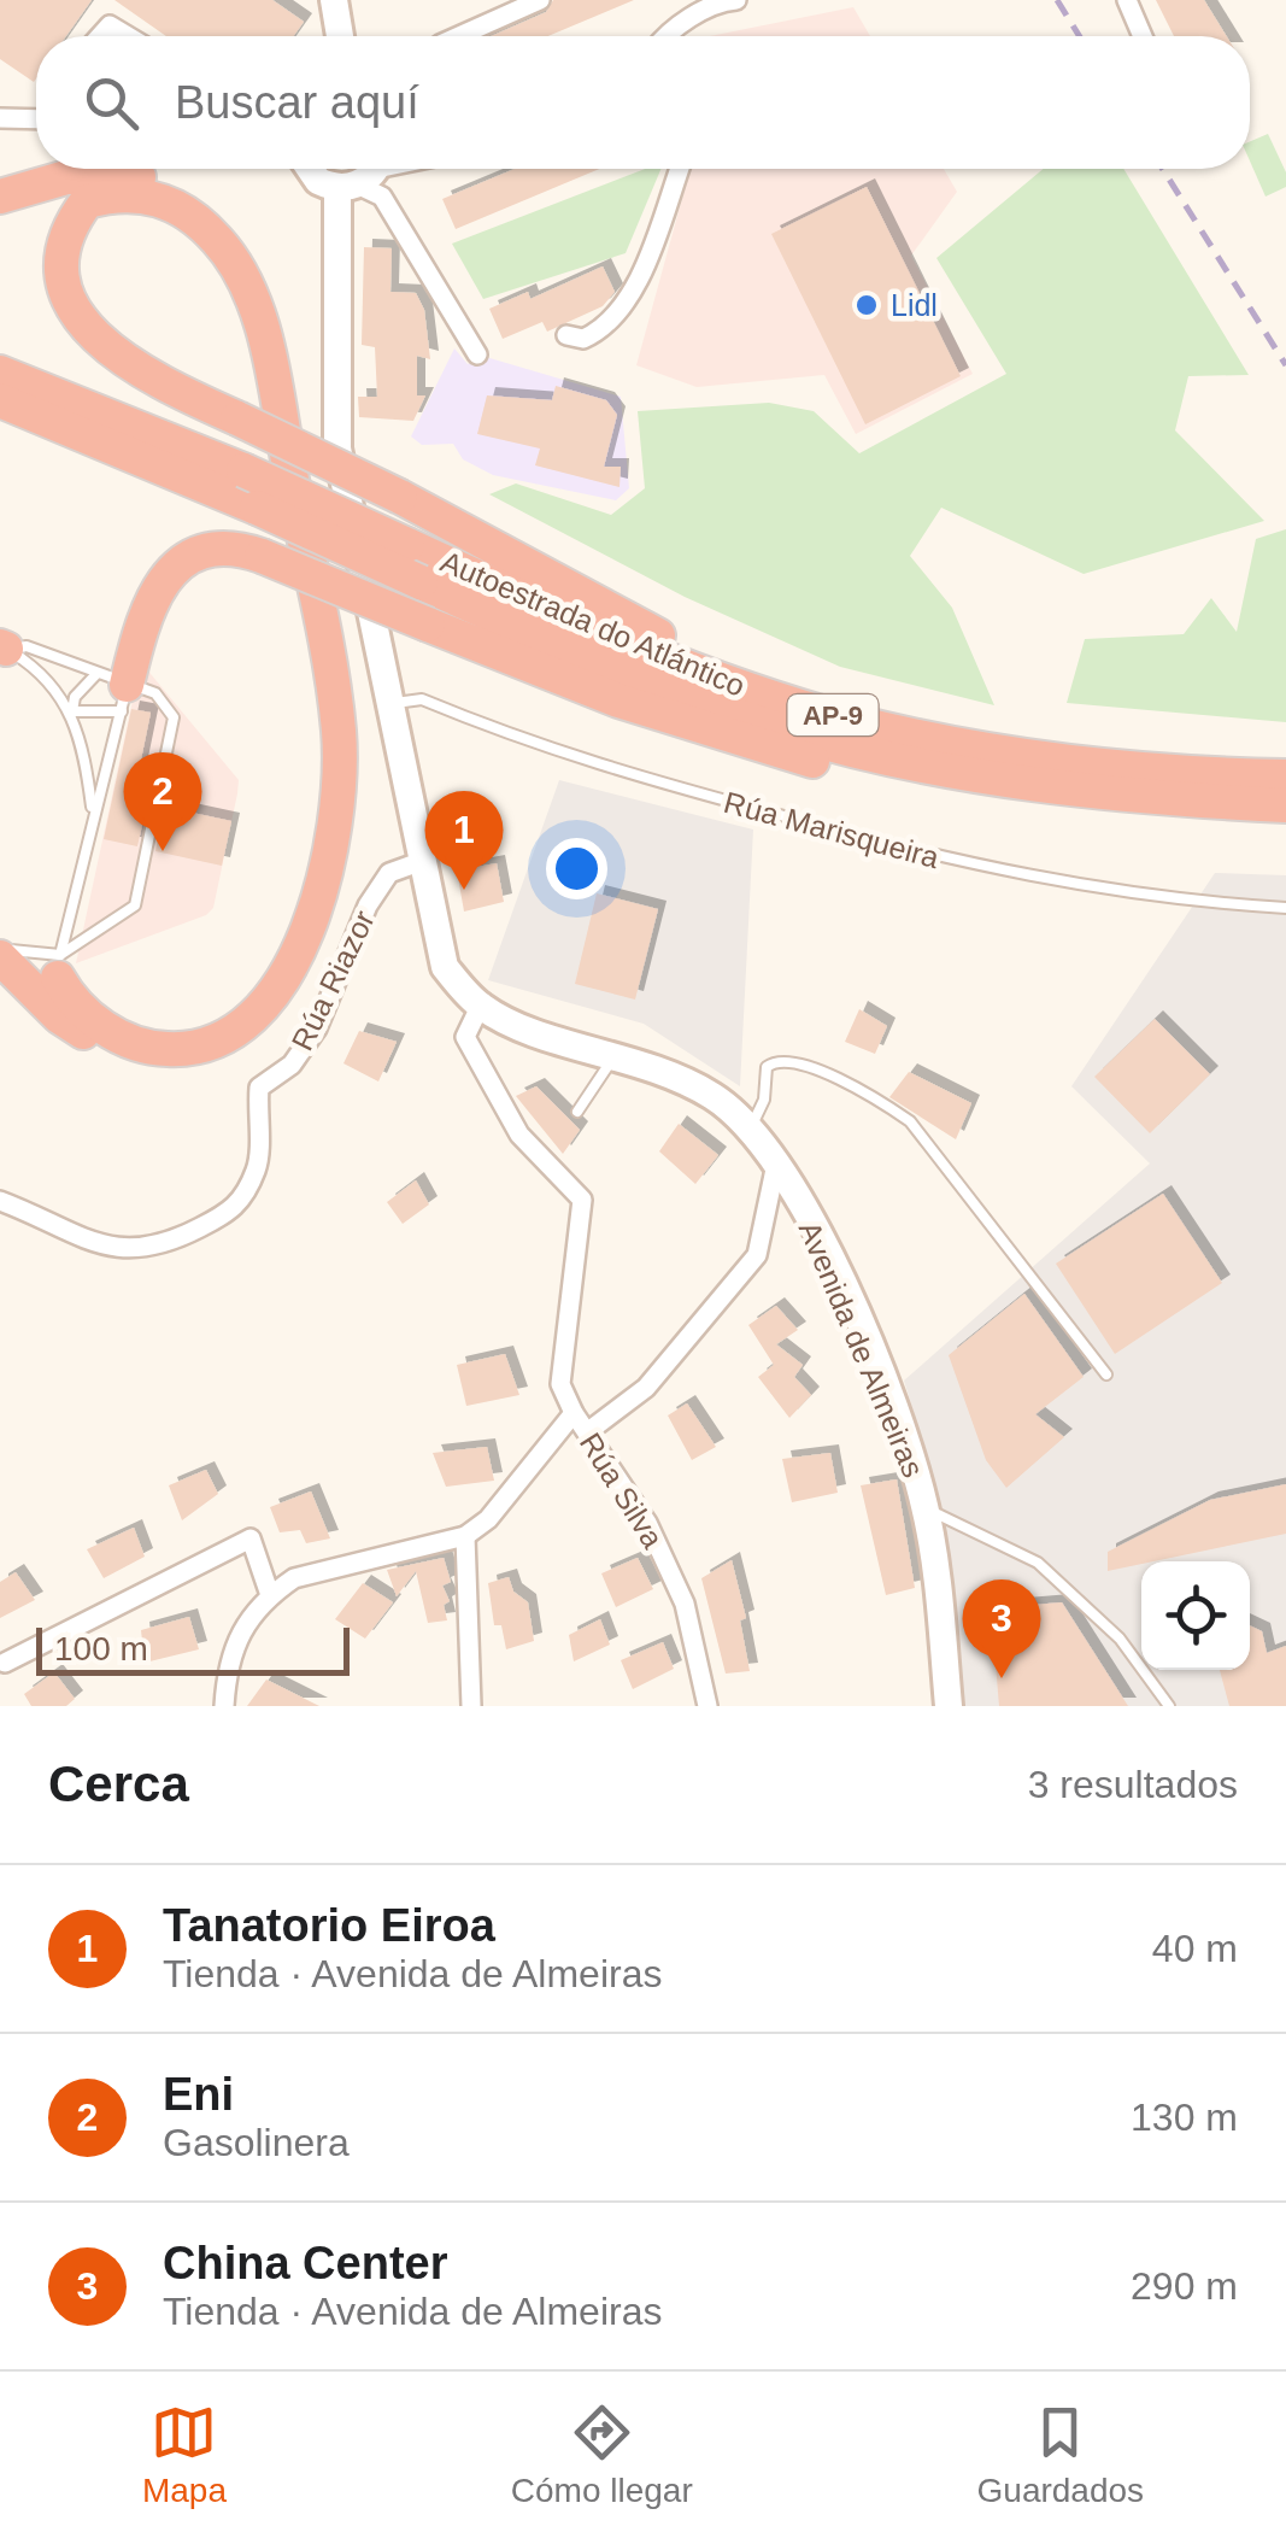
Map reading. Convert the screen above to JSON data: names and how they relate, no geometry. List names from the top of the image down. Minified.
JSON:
{"streets":{"highway":["Autoestrada do Atlántico","AP-9"],"main road":["Avenida de Almeiras"],"street":["Rúa Riazor","Rúa Silva"],"lane":["Rúa Marisqueira"]},"crossings":[["Rúa Marisqueira","Avenida de Almeiras"],["Rúa Riazor","Avenida de Almeiras"]],"places":["Lidl"],"scale_bar":"100 m","page":{"search":"Buscar aquí","pins":["2","1","3"],"scale":"100 m","heading":["Cerca","3 resultados"],"list":[{"mark":"1","name":"Tanatorio Eiroa","note":"Tienda · Avenida de Almeiras","value":"40 m"},{"mark":"2","name":"Eni","note":"Gasolinera","value":"130 m"},{"mark":"3","name":"China Center","note":"Tienda · Avenida de Almeiras","value":"290 m"}],"nav":["Mapa","Cómo llegar","Guardados"]}}
